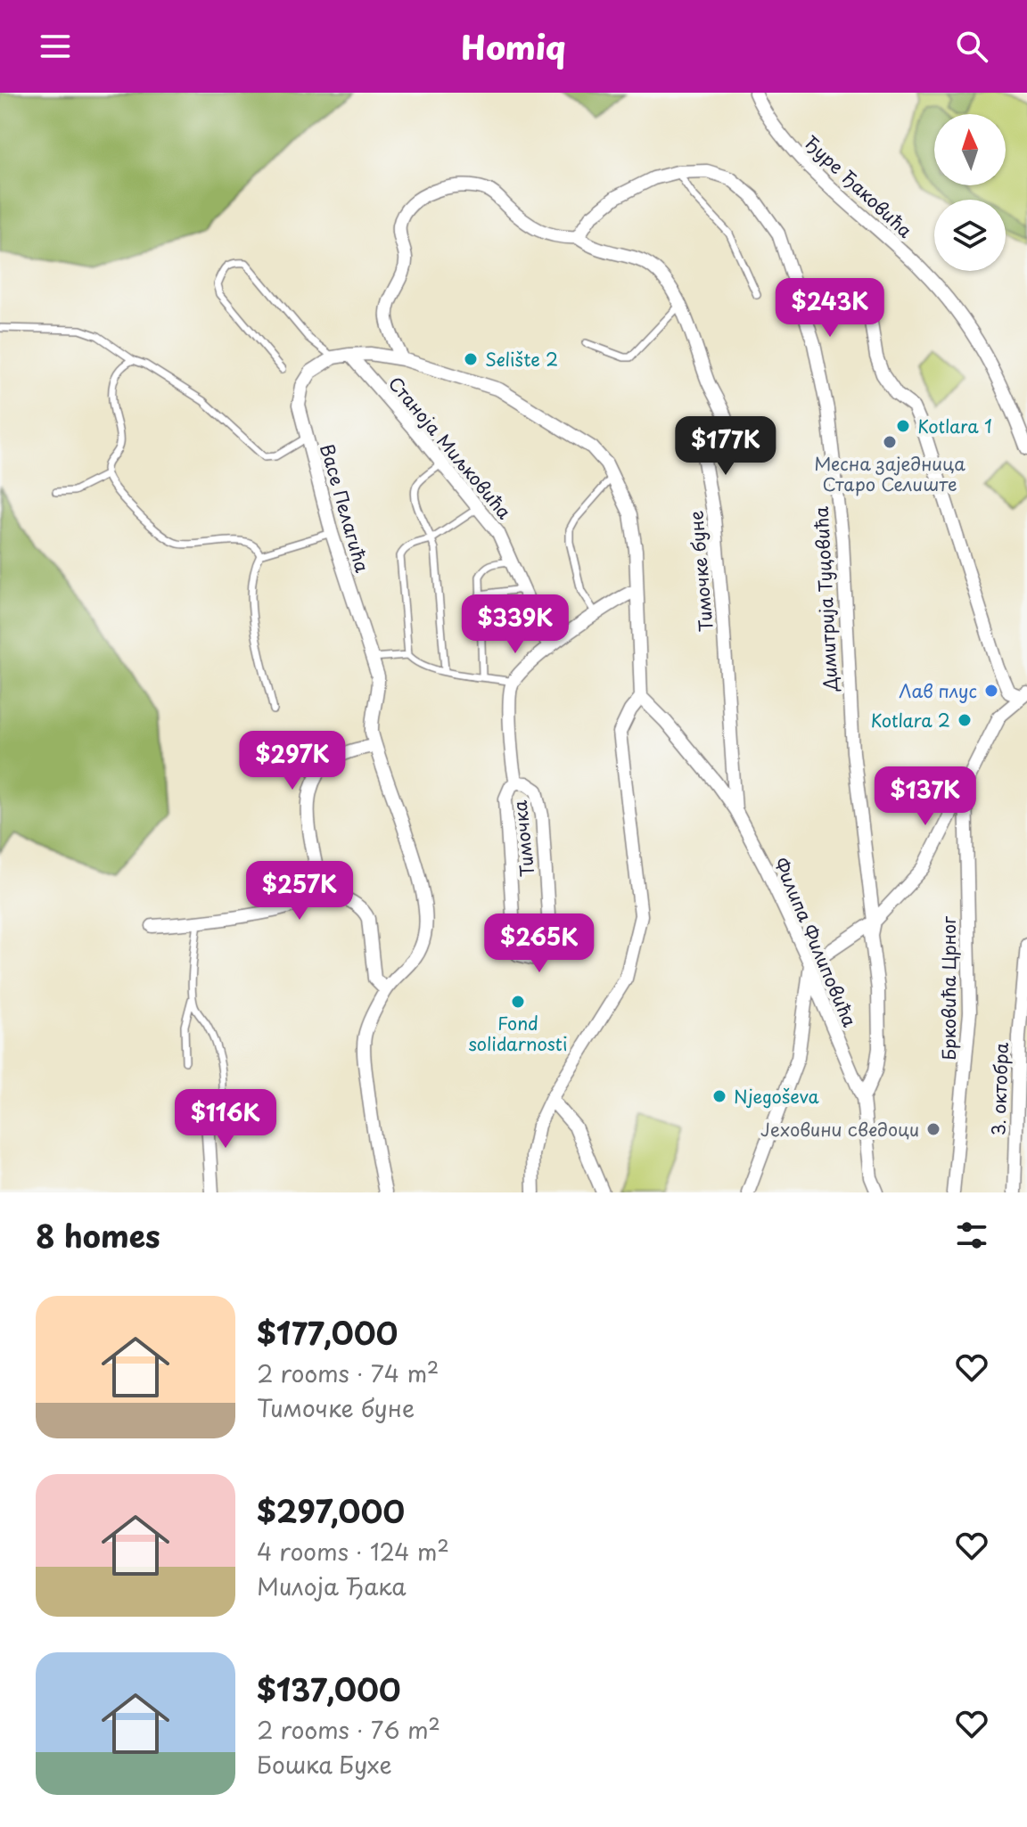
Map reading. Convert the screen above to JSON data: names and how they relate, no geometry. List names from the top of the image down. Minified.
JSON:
{"streets":{"street":["Ђуре Ђаковића","Станоја Миљковића","Васе Пелагића","Тимочке буне","Димитрија Туцовића","Тимочка","Филипа Филиповића","Брковића Црног","3. октобра"]},"crossings":[["Станоја Миљковића","Васе Пелагића"],["Васе Пелагића","Филипа Филиповића"],["Тимочке буне","Димитрија Туцовића"],["Тимочке буне","Филипа Филиповића"],["Димитрија Туцовића","Филипа Филиповића"]],"places":["Selište 2","Kotlara 1","Месна заједница Старо Селиште","Лав плус","Kotlara 2","Fond solidarnosti","Njegoševa","Јеховини сведоци"],"north":"top","page":{"header":"Homiq","price":["$243K","$177K","$339K","$297K","$137K","$257K","$265K","$116K"],"heading":"8 homes","list":[{"name":"$177,000","note":"2 rooms · 74 m² · Тимочке буне"},{"name":"$297,000","note":"4 rooms · 124 m² · Милоја Ђака"},{"name":"$137,000","note":"2 rooms · 76 m² · Бошка Бухе"}]}}
